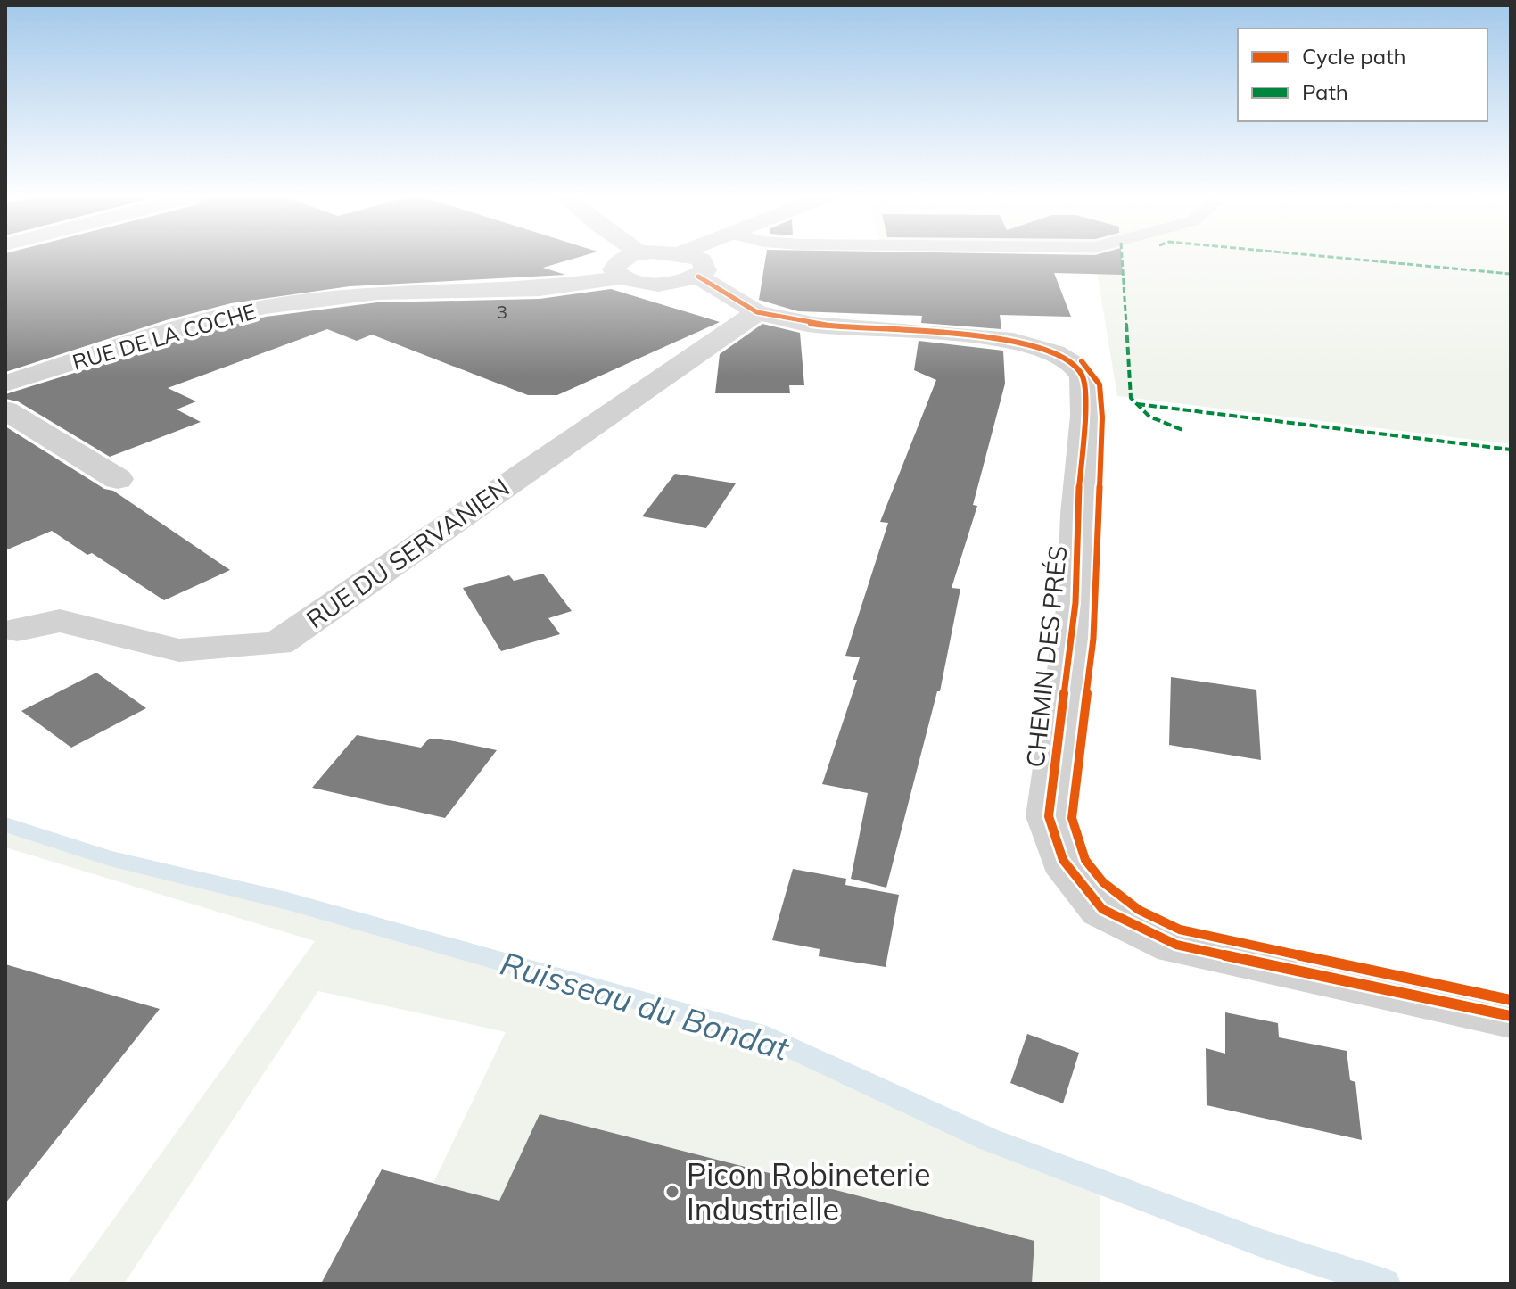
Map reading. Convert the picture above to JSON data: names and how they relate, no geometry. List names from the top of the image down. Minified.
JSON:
{"streets":{"street":["RUE DE LA COCHE","RUE DU SERVANIEN","CHEMIN DES PRÉS"]},"crossings":[["RUE DE LA COCHE","CHEMIN DES PRÉS"],["RUE DU SERVANIEN","CHEMIN DES PRÉS"]],"water":["Ruisseau du Bondat"],"places":["Picon Robineterie Industrielle"],"house_numbers":["3"],"legend":["Cycle path","Path"]}
